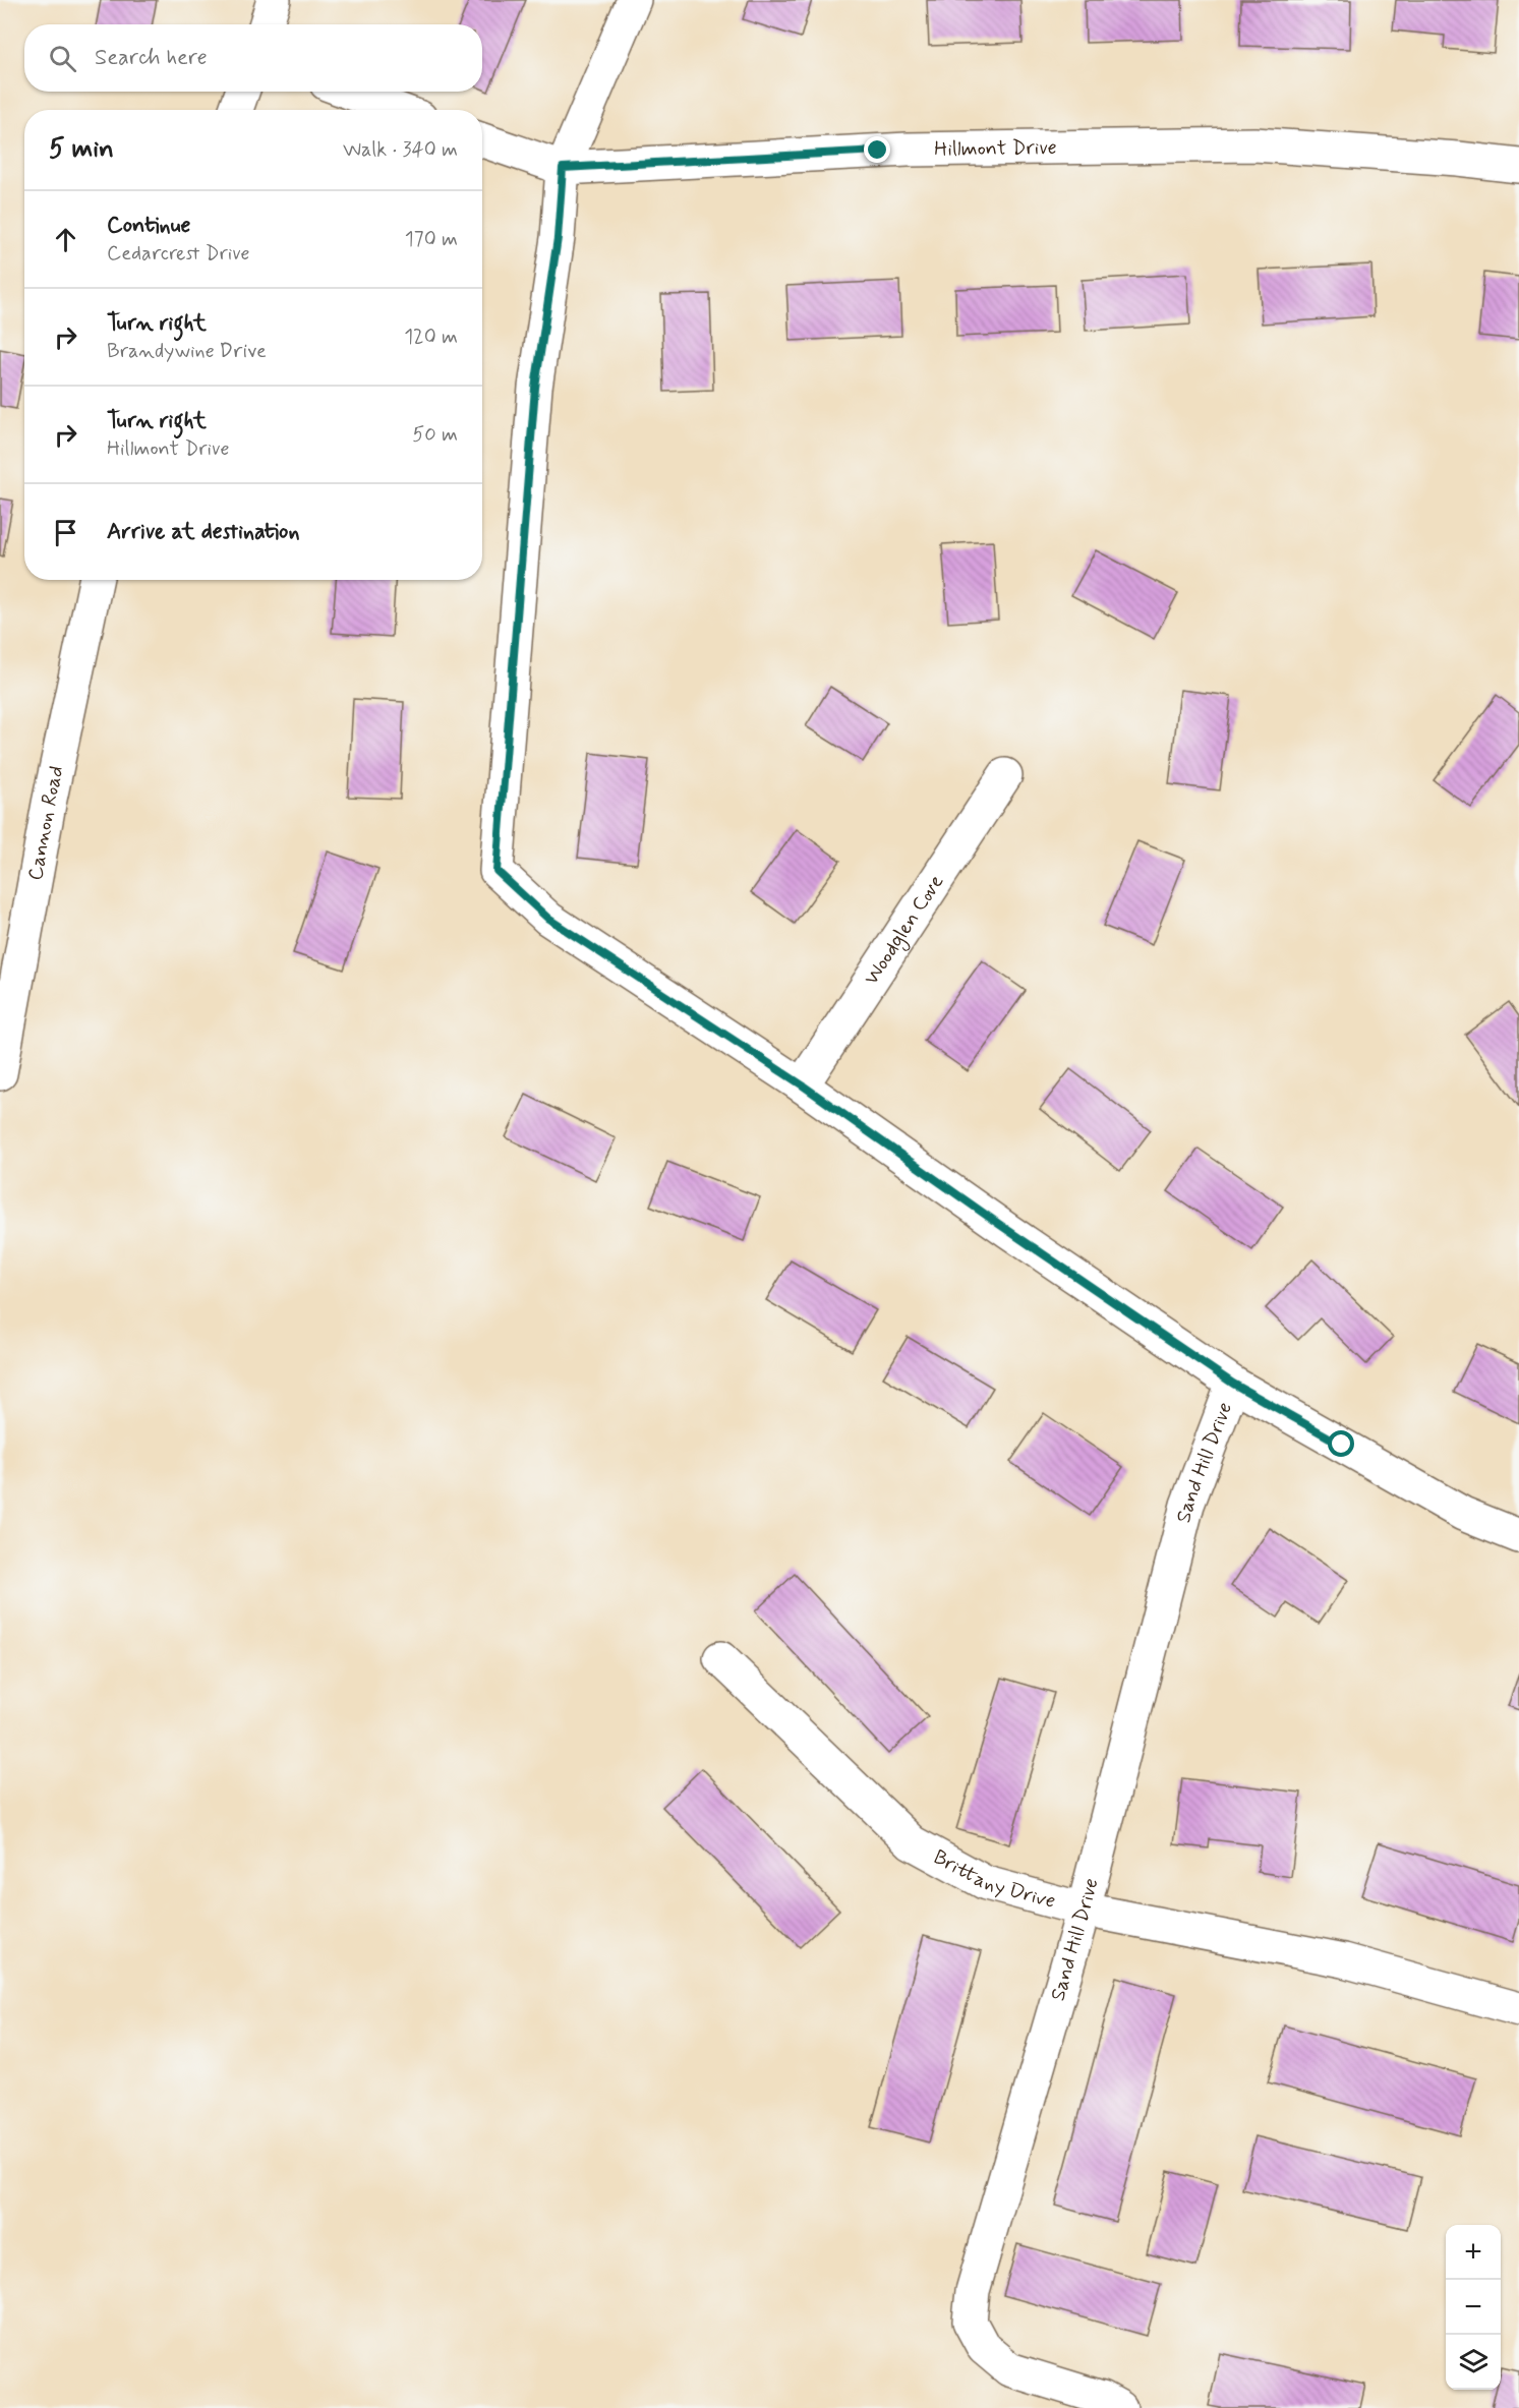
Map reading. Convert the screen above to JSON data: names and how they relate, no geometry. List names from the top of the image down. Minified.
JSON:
{"streets":{"street":["Hillmont Drive","Cannon Road","Woodglen Cove","Sand Hill Drive","Brittany Drive"]},"crossings":[["Sand Hill Drive","Brittany Drive"]],"page":{"search":"Search here","heading":["5 min","Walk · 340 m"],"list":[["Continue","Cedarcrest Drive","170 m"],["Turn right","Brandywine Drive","120 m"],["Turn right","Hillmont Drive","50 m"],"Arrive at destination"],"map_buttons":["+","−"]}}
